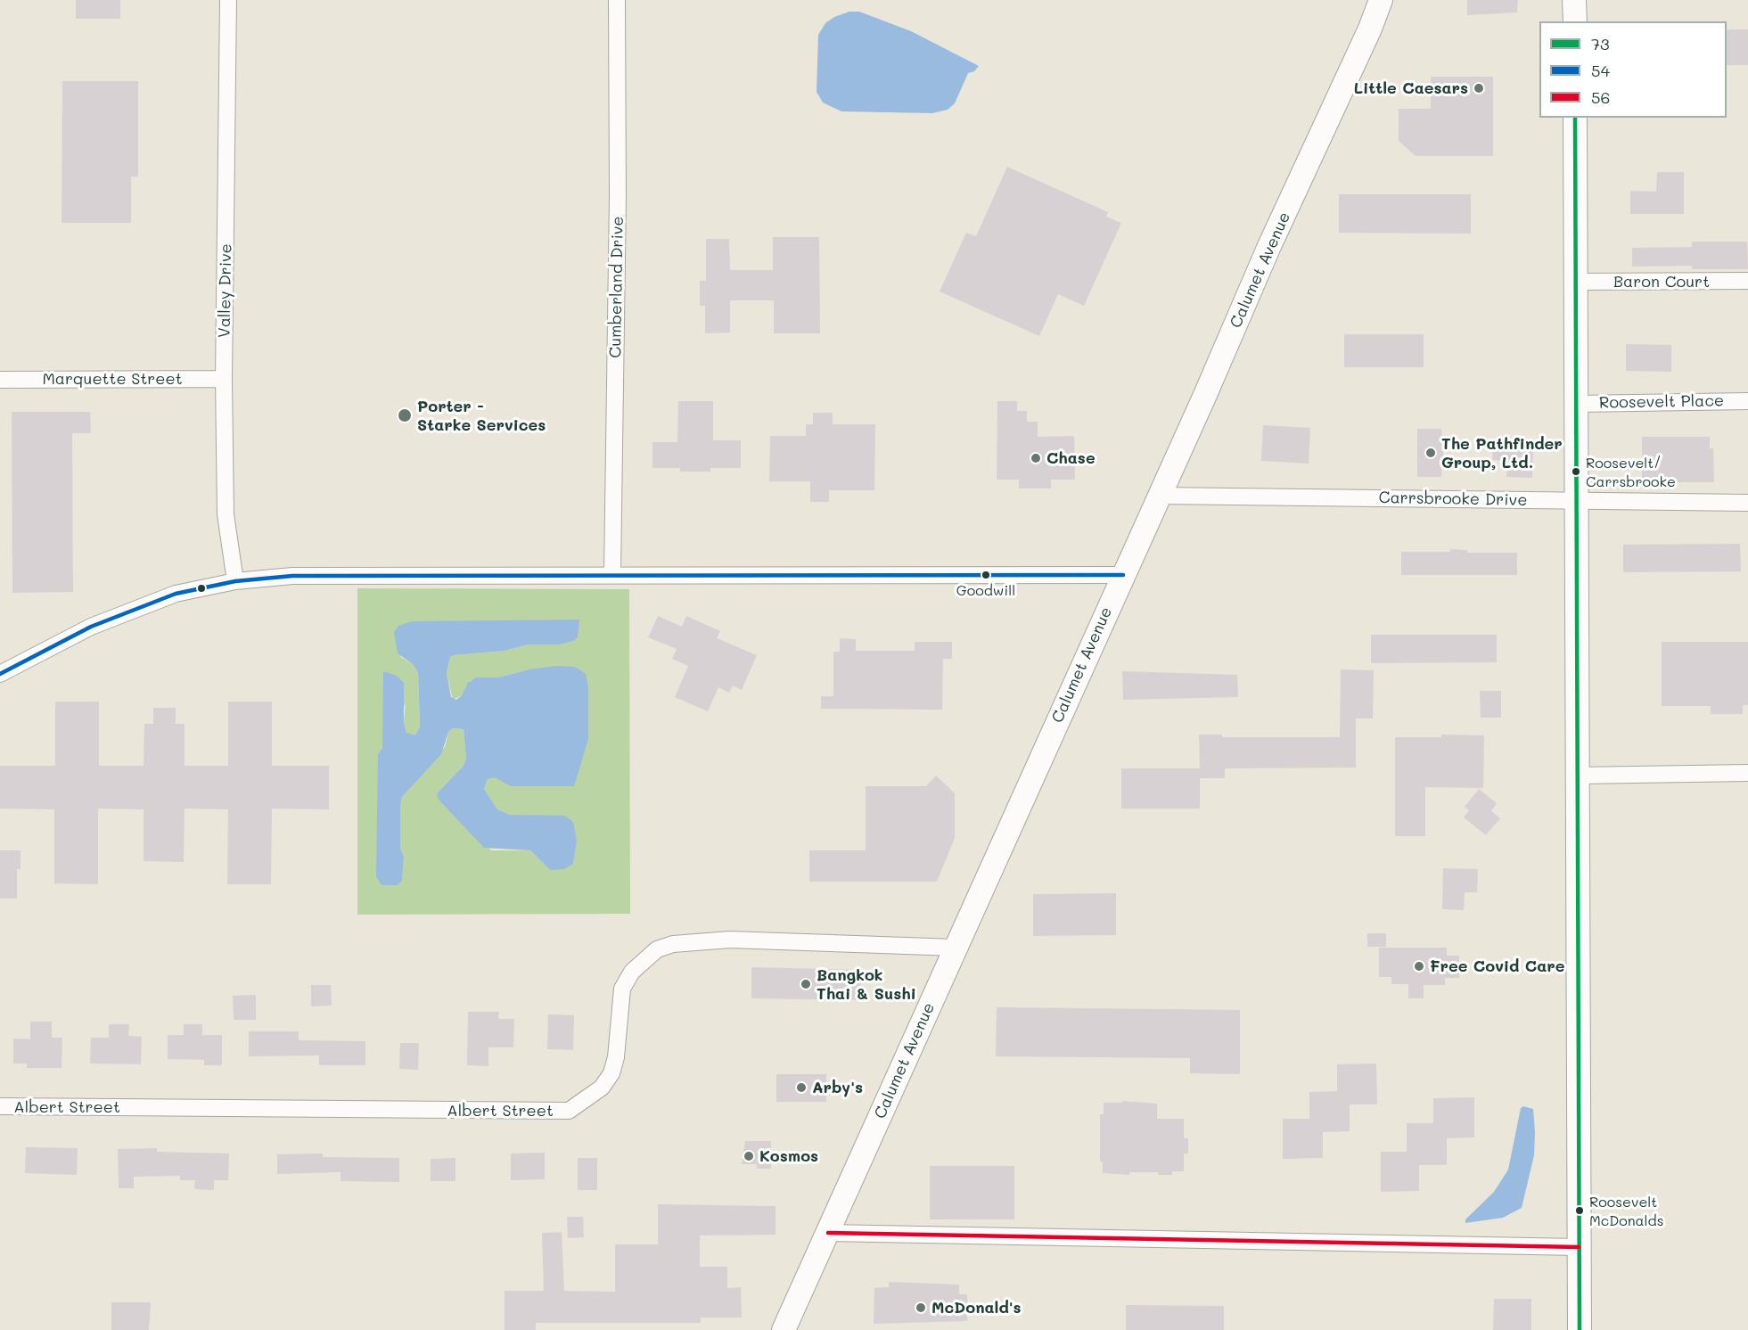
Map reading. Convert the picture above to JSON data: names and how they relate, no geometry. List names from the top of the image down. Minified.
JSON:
{"streets":{"main road":["Calumet Avenue"],"street":["Baron Court","Cumberland Drive","Valley Drive","Marquette Street","Roosevelt Place","Carrsbrooke Drive","Albert Street"]},"crossings":[["Calumet Avenue","Carrsbrooke Drive"],["Calumet Avenue","Albert Street"],["Valley Drive","Marquette Street"]],"places":["Little Caesars","Porter - Starke Services","The Pathfinder Group, Ltd.","Chase","Roosevelt/ Carrsbrooke","Goodwill","Free Covid Care","Bangkok Thai & Sushi","Arby's","Kosmos","Roosevelt McDonalds","McDonald's"],"lines":["transit line 73","transit line 54","transit line 56"],"legend":["73","54","56"]}
